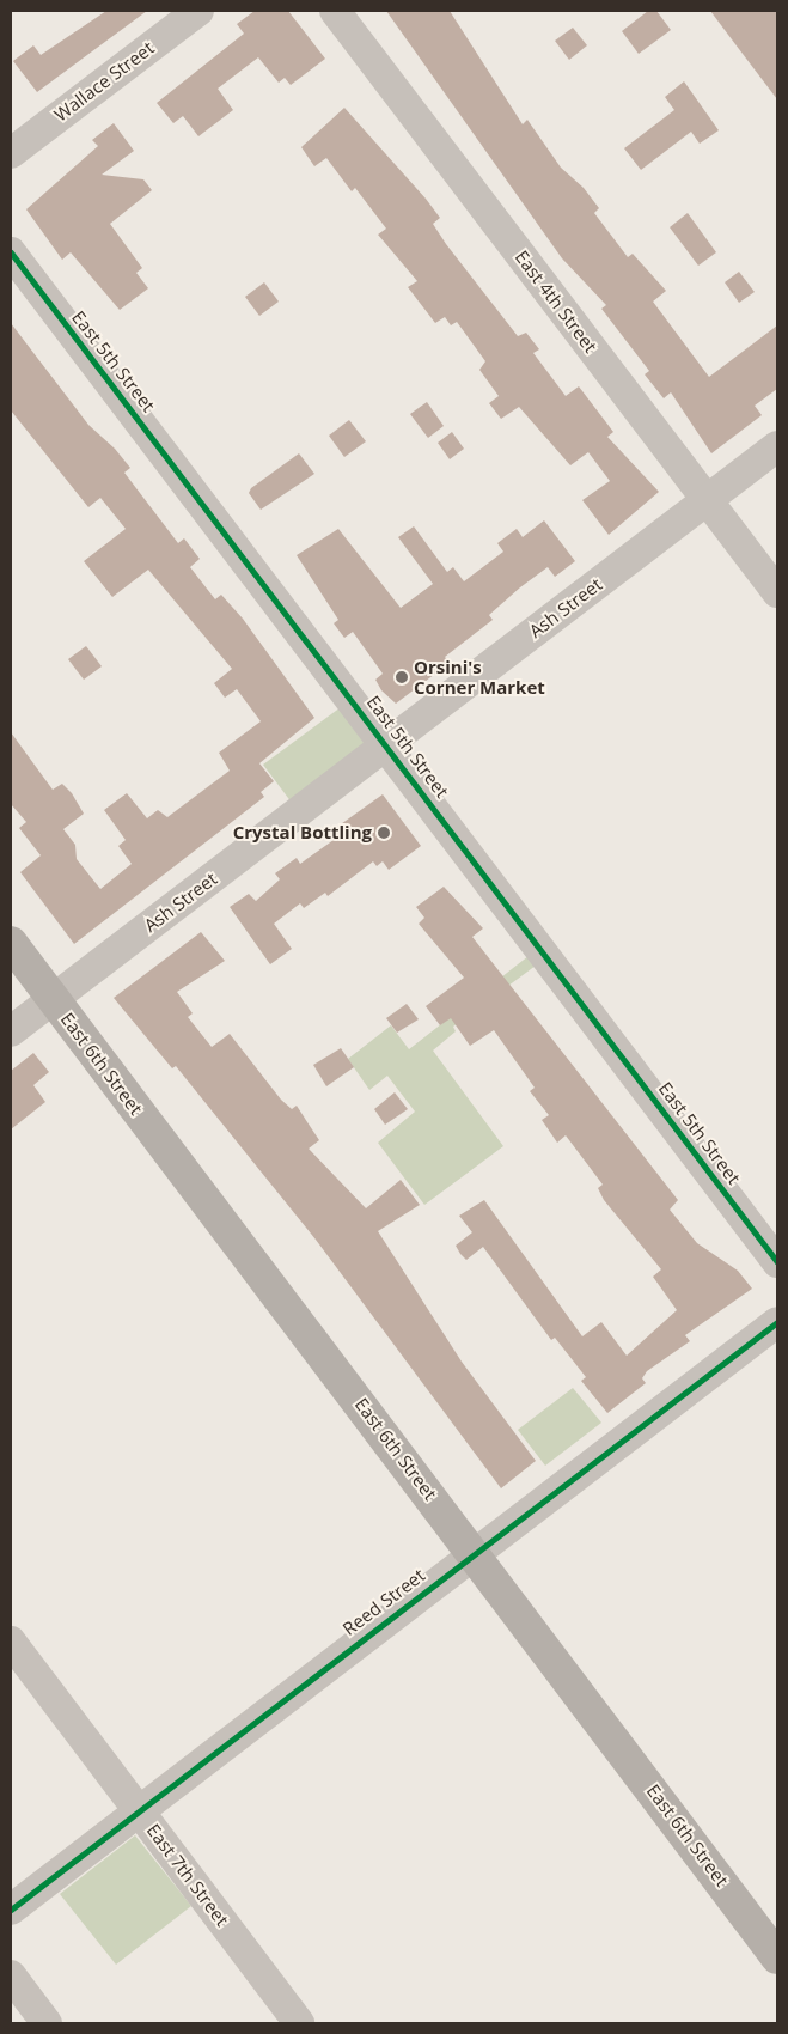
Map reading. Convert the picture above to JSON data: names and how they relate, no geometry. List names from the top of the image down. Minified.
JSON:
{"streets":{"main road":["East 6th Street"],"street":["Wallace Street","East 4th Street","East 5th Street","Ash Street","Reed Street","East 7th Street"]},"crossings":[["East 4th Street","Ash Street"],["East 5th Street","Ash Street"],["Ash Street","East 6th Street"],["East 6th Street","Reed Street"],["Reed Street","East 7th Street"]],"places":["Orsini's Corner Market","Crystal Bottling"]}
